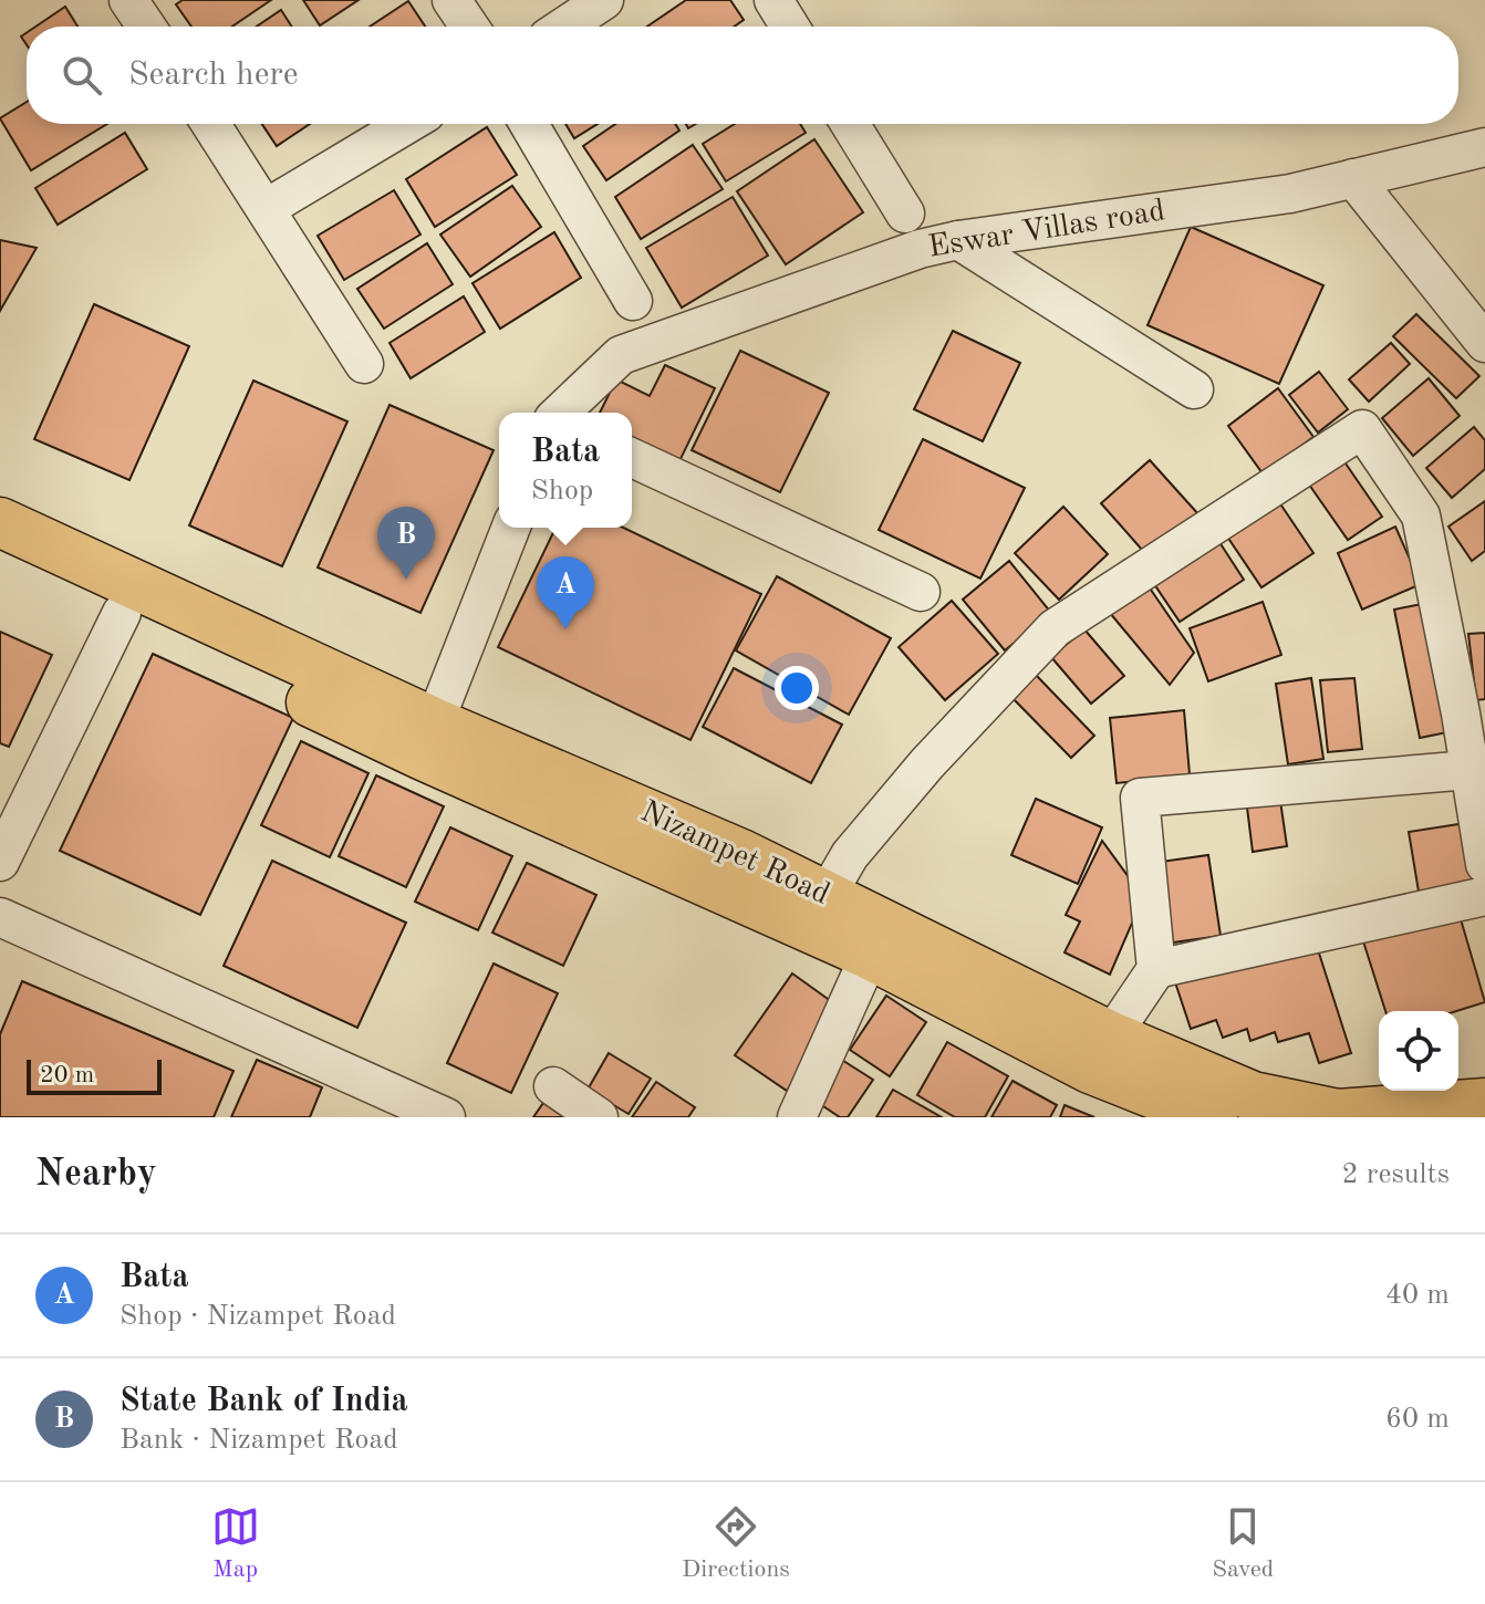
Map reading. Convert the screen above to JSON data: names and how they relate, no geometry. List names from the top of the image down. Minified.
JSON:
{"streets":{"main road":["Nizampet Road"],"street":["Eswar Villas road"]},"scale_bar":"20 m","page":{"search":"Search here","popup":["Bata","Shop"],"pins":["B","A"],"scale":"20 m","heading":["Nearby","2 results"],"list":[{"mark":"A","name":"Bata","note":"Shop · Nizampet Road","value":"40 m"},{"mark":"B","name":"State Bank of India","note":"Bank · Nizampet Road","value":"60 m"}],"nav":["Map","Directions","Saved"]}}
